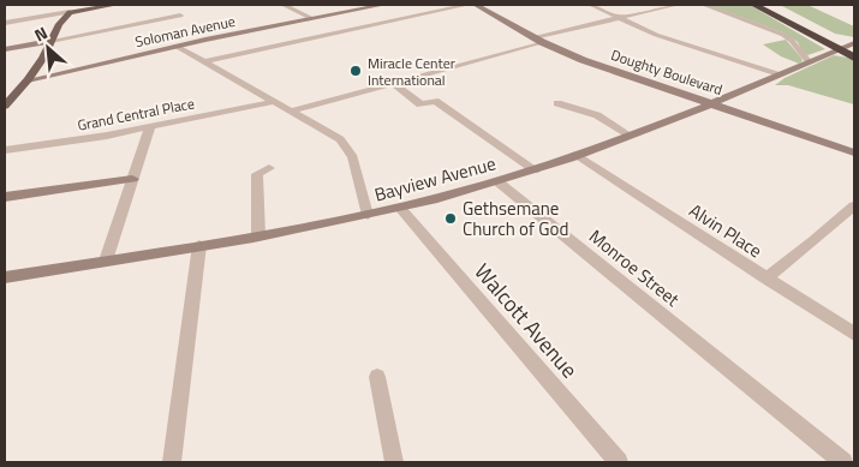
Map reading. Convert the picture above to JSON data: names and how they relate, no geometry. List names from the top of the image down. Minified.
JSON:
{"streets":{"street":["Soloman Avenue","Doughty Boulevard","Grand Central Place","Bayview Avenue","Alvin Place","Monroe Street","Walcott Avenue"]},"crossings":[["Doughty Boulevard","Bayview Avenue"],["Bayview Avenue","Alvin Place"],["Bayview Avenue","Monroe Street"],["Bayview Avenue","Walcott Avenue"]],"places":["Miracle Center International","Gethsemane Church of God"],"north":"top left"}
